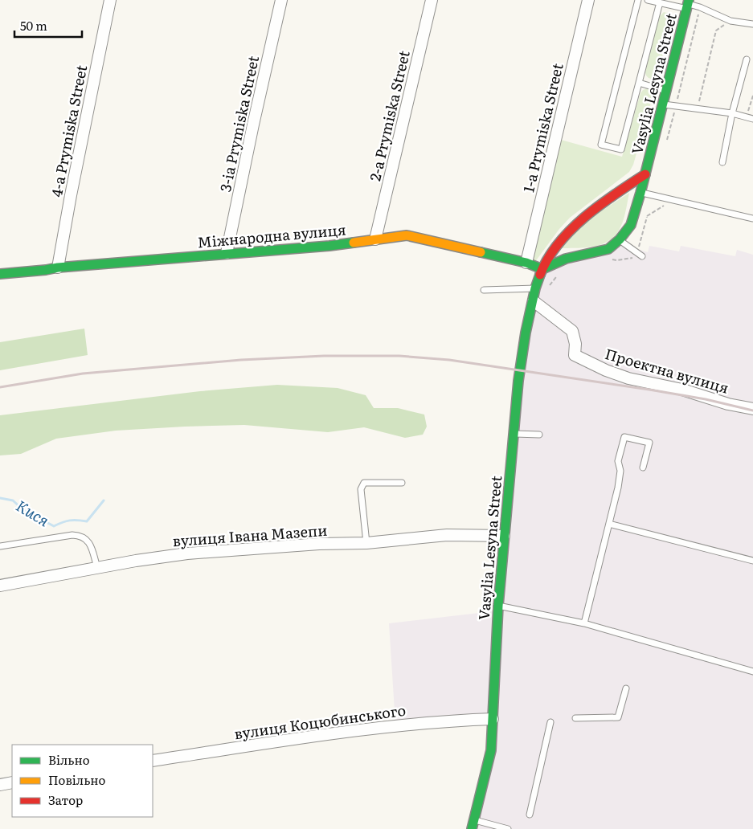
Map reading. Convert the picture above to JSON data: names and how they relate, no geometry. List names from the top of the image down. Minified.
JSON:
{"streets":{"street":["Vasylia Lesyna Street","2-a Prymiska Street","3-ia Prymiska Street","1-a Prymiska Street","4-a Prymiska Street","Міжнародна вулиця","Проектна вулиця","вулиця Івана Мазепи","вулиця Коцюбинського"]},"crossings":[["Vasylia Lesyna Street","Міжнародна вулиця"],["Vasylia Lesyna Street","Проектна вулиця"],["Vasylia Lesyna Street","вулиця Івана Мазепи"],["Vasylia Lesyna Street","вулиця Коцюбинського"],["2-a Prymiska Street","Міжнародна вулиця"],["3-ia Prymiska Street","Міжнародна вулиця"],["1-a Prymiska Street","Міжнародна вулиця"],["4-a Prymiska Street","Міжнародна вулиця"]],"water":["Кися"],"legend":["Вільно","Повільно","Затор"],"scale_bar":"50 m"}
